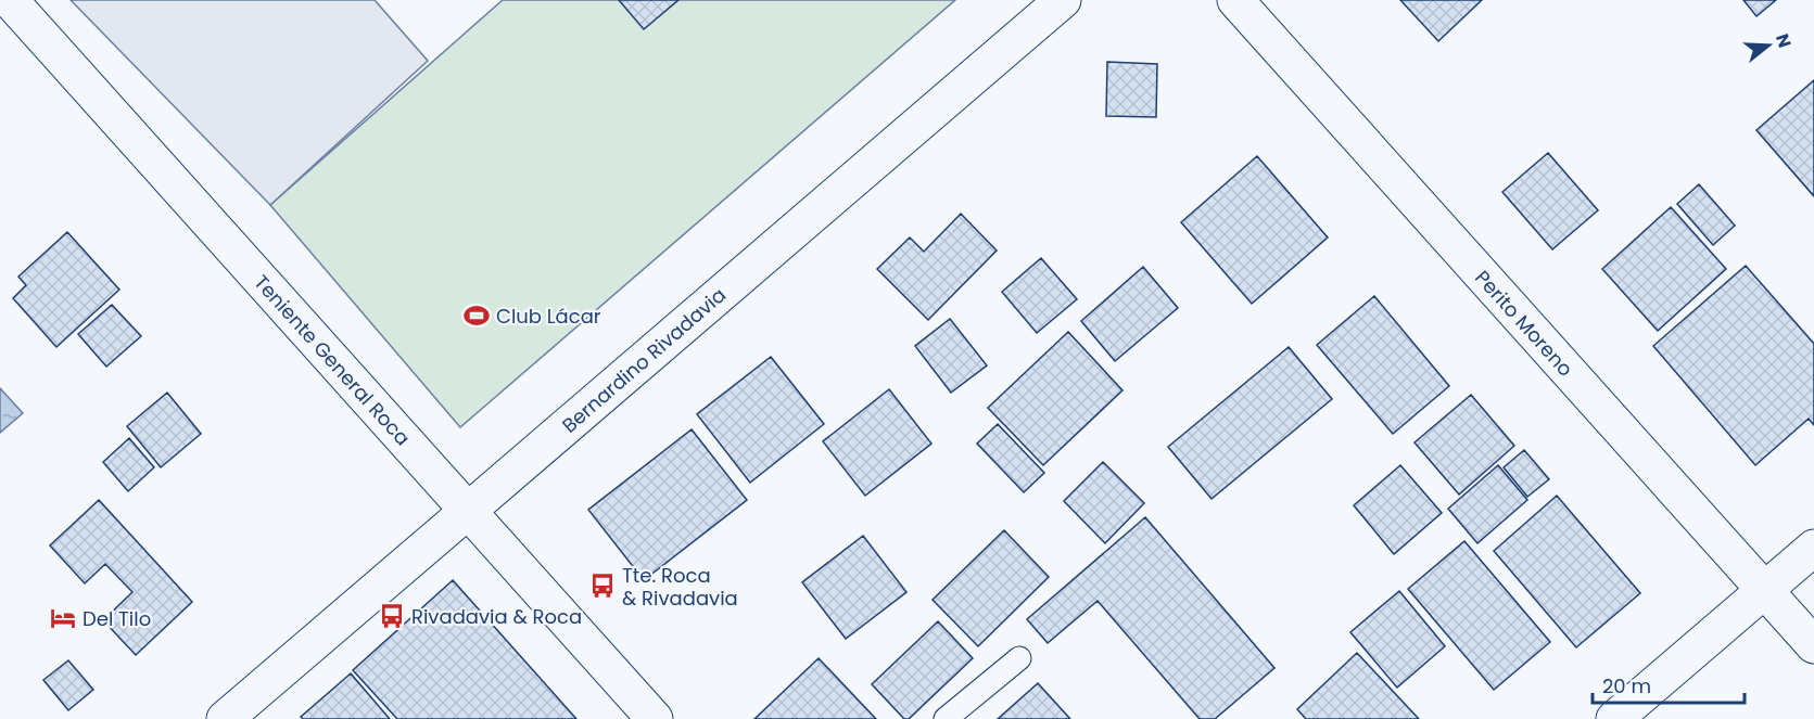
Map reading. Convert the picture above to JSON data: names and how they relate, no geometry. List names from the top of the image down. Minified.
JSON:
{"streets":{"street":["Perito Moreno","Teniente General Roca","Bernardino Rivadavia"]},"crossings":[["Teniente General Roca","Bernardino Rivadavia"]],"places":{"sports":["Club Lácar"],"bus stop":["Tte. Roca & Rivadavia","Rivadavia & Roca"],"hotel":["Del Tilo"]},"scale_bar":"20 m","north":"right"}
